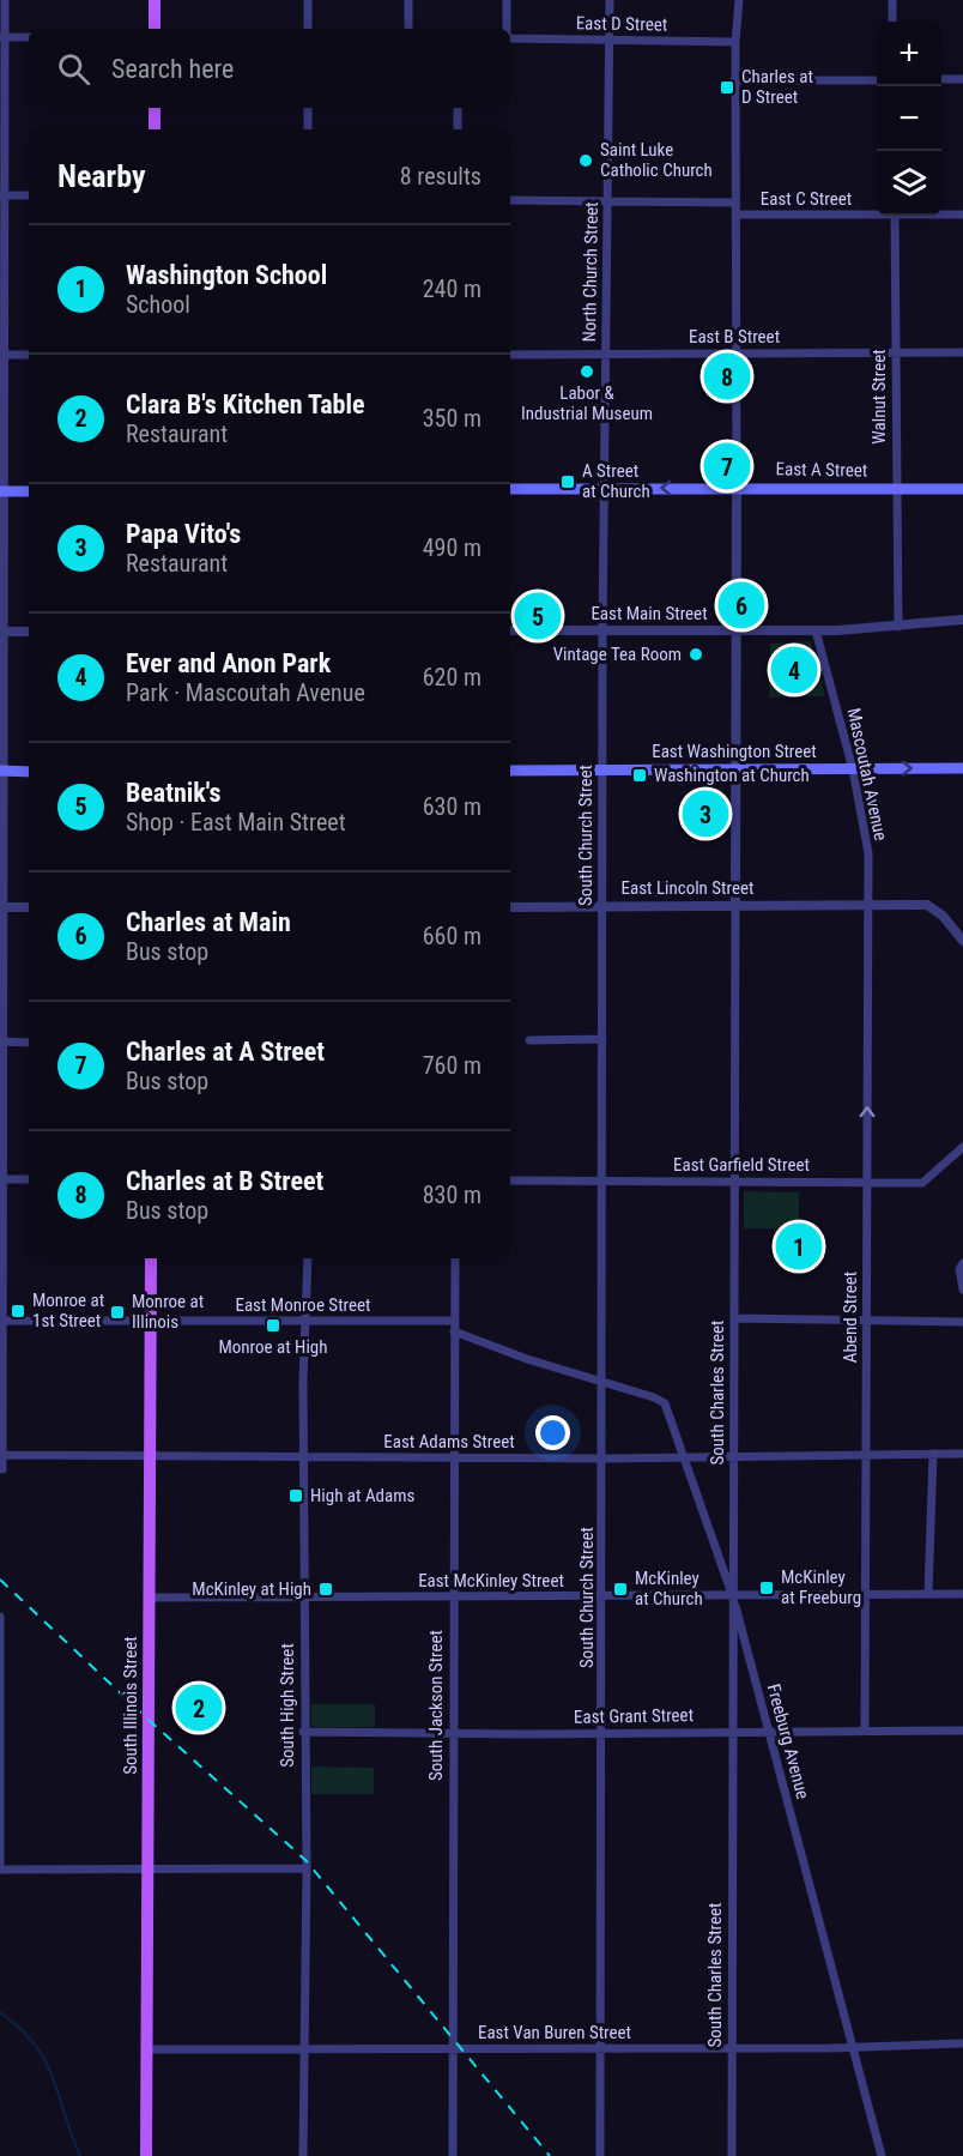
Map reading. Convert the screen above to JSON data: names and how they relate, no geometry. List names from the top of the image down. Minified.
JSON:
{"streets":{"main road":["East A Street","East Washington Street","South Illinois Street"],"street":["East D Street","East C Street","North Church Street","East B Street","Walnut Street","East Main Street","Mascoutah Avenue","South Church Street","East Lincoln Street","East Garfield Street","East Monroe Street","Abend Street","South Charles Street","East Adams Street","East McKinley Street","South High Street","South Jackson Street","East Grant Street","Freeburg Avenue","East Van Buren Street"]},"crossings":[["East D Street","North Church Street"],["East C Street","North Church Street"],["North Church Street","East B Street"],["North Church Street","East A Street"],["North Church Street","East Main Street"],["North Church Street","South Church Street"],["East B Street","Walnut Street"],["Walnut Street","East A Street"],["Walnut Street","East Main Street"],["East A Street","South Charles Street"],["East Main Street","Mascoutah Avenue"],["East Main Street","South Church Street"],["East Main Street","South Charles Street"],["East Washington Street","Mascoutah Avenue"],["East Washington Street","South Church Street"],["East Washington Street","South Charles Street"],["Mascoutah Avenue","East Lincoln Street"],["Mascoutah Avenue","Abend Street"],["South Church Street","East Lincoln Street"],["South Church Street","East Garfield Street"],["South Church Street","East Adams Street"],["South Church Street","East McKinley Street"],["South Church Street","East Grant Street"],["South Church Street","Freeburg Avenue"],["South Church Street","East Van Buren Street"],["East Lincoln Street","Abend Street"],["East Lincoln Street","South Charles Street"],["East Garfield Street","Abend Street"],["East Garfield Street","South Charles Street"],["East Monroe Street","South Illinois Street"],["East Monroe Street","South High Street"],["East Monroe Street","South Jackson Street"],["Abend Street","East Adams Street"],["Abend Street","East McKinley Street"],["Abend Street","East Grant Street"],["South Charles Street","East Adams Street"],["South Charles Street","East McKinley Street"],["South Charles Street","East Grant Street"],["South Charles Street","Freeburg Avenue"],["South Charles Street","East Van Buren Street"],["East Adams Street","South Illinois Street"],["East Adams Street","South High Street"],["East Adams Street","South Jackson Street"],["East Adams Street","Freeburg Avenue"],["East McKinley Street","South Illinois Street"],["East McKinley Street","South High Street"],["East McKinley Street","South Jackson Street"],["East McKinley Street","Freeburg Avenue"],["South Illinois Street","East Van Buren Street"],["South High Street","East Grant Street"],["South High Street","East Van Buren Street"],["South Jackson Street","East Grant Street"],["South Jackson Street","East Van Buren Street"],["East Grant Street","Freeburg Avenue"],["Freeburg Avenue","East Van Buren Street"]],"places":{"transit":["Charles at D Street","A Street at Church","Washington at Church","Monroe at 1st Street","Monroe at Illinois","Monroe at High","High at Adams","McKinley at Freeburg","McKinley at High","McKinley at Church"],"other":["Saint Luke Catholic Church","Labor & Industrial Museum","Vintage Tea Room"]},"page":{"map_buttons":["+","−"],"search":"Search here","heading":["Nearby","8 results"],"list":[{"mark":"1","name":"Washington School","note":"School","value":"240 m"},{"mark":"2","name":"Clara B's Kitchen Table","note":"Restaurant","value":"350 m"},{"mark":"3","name":"Papa Vito's","note":"Restaurant","value":"490 m"},{"mark":"4","name":"Ever and Anon Park","note":"Park · Mascoutah Avenue","value":"620 m"},{"mark":"5","name":"Beatnik's","note":"Shop · East Main Street","value":"630 m"},{"mark":"6","name":"Charles at Main","note":"Bus stop","value":"660 m"},{"mark":"7","name":"Charles at A Street","note":"Bus stop","value":"760 m"},{"mark":"8","name":"Charles at B Street","note":"Bus stop","value":"830 m"}],"pins":["8","7","6","5","4","3","1","2"]}}
